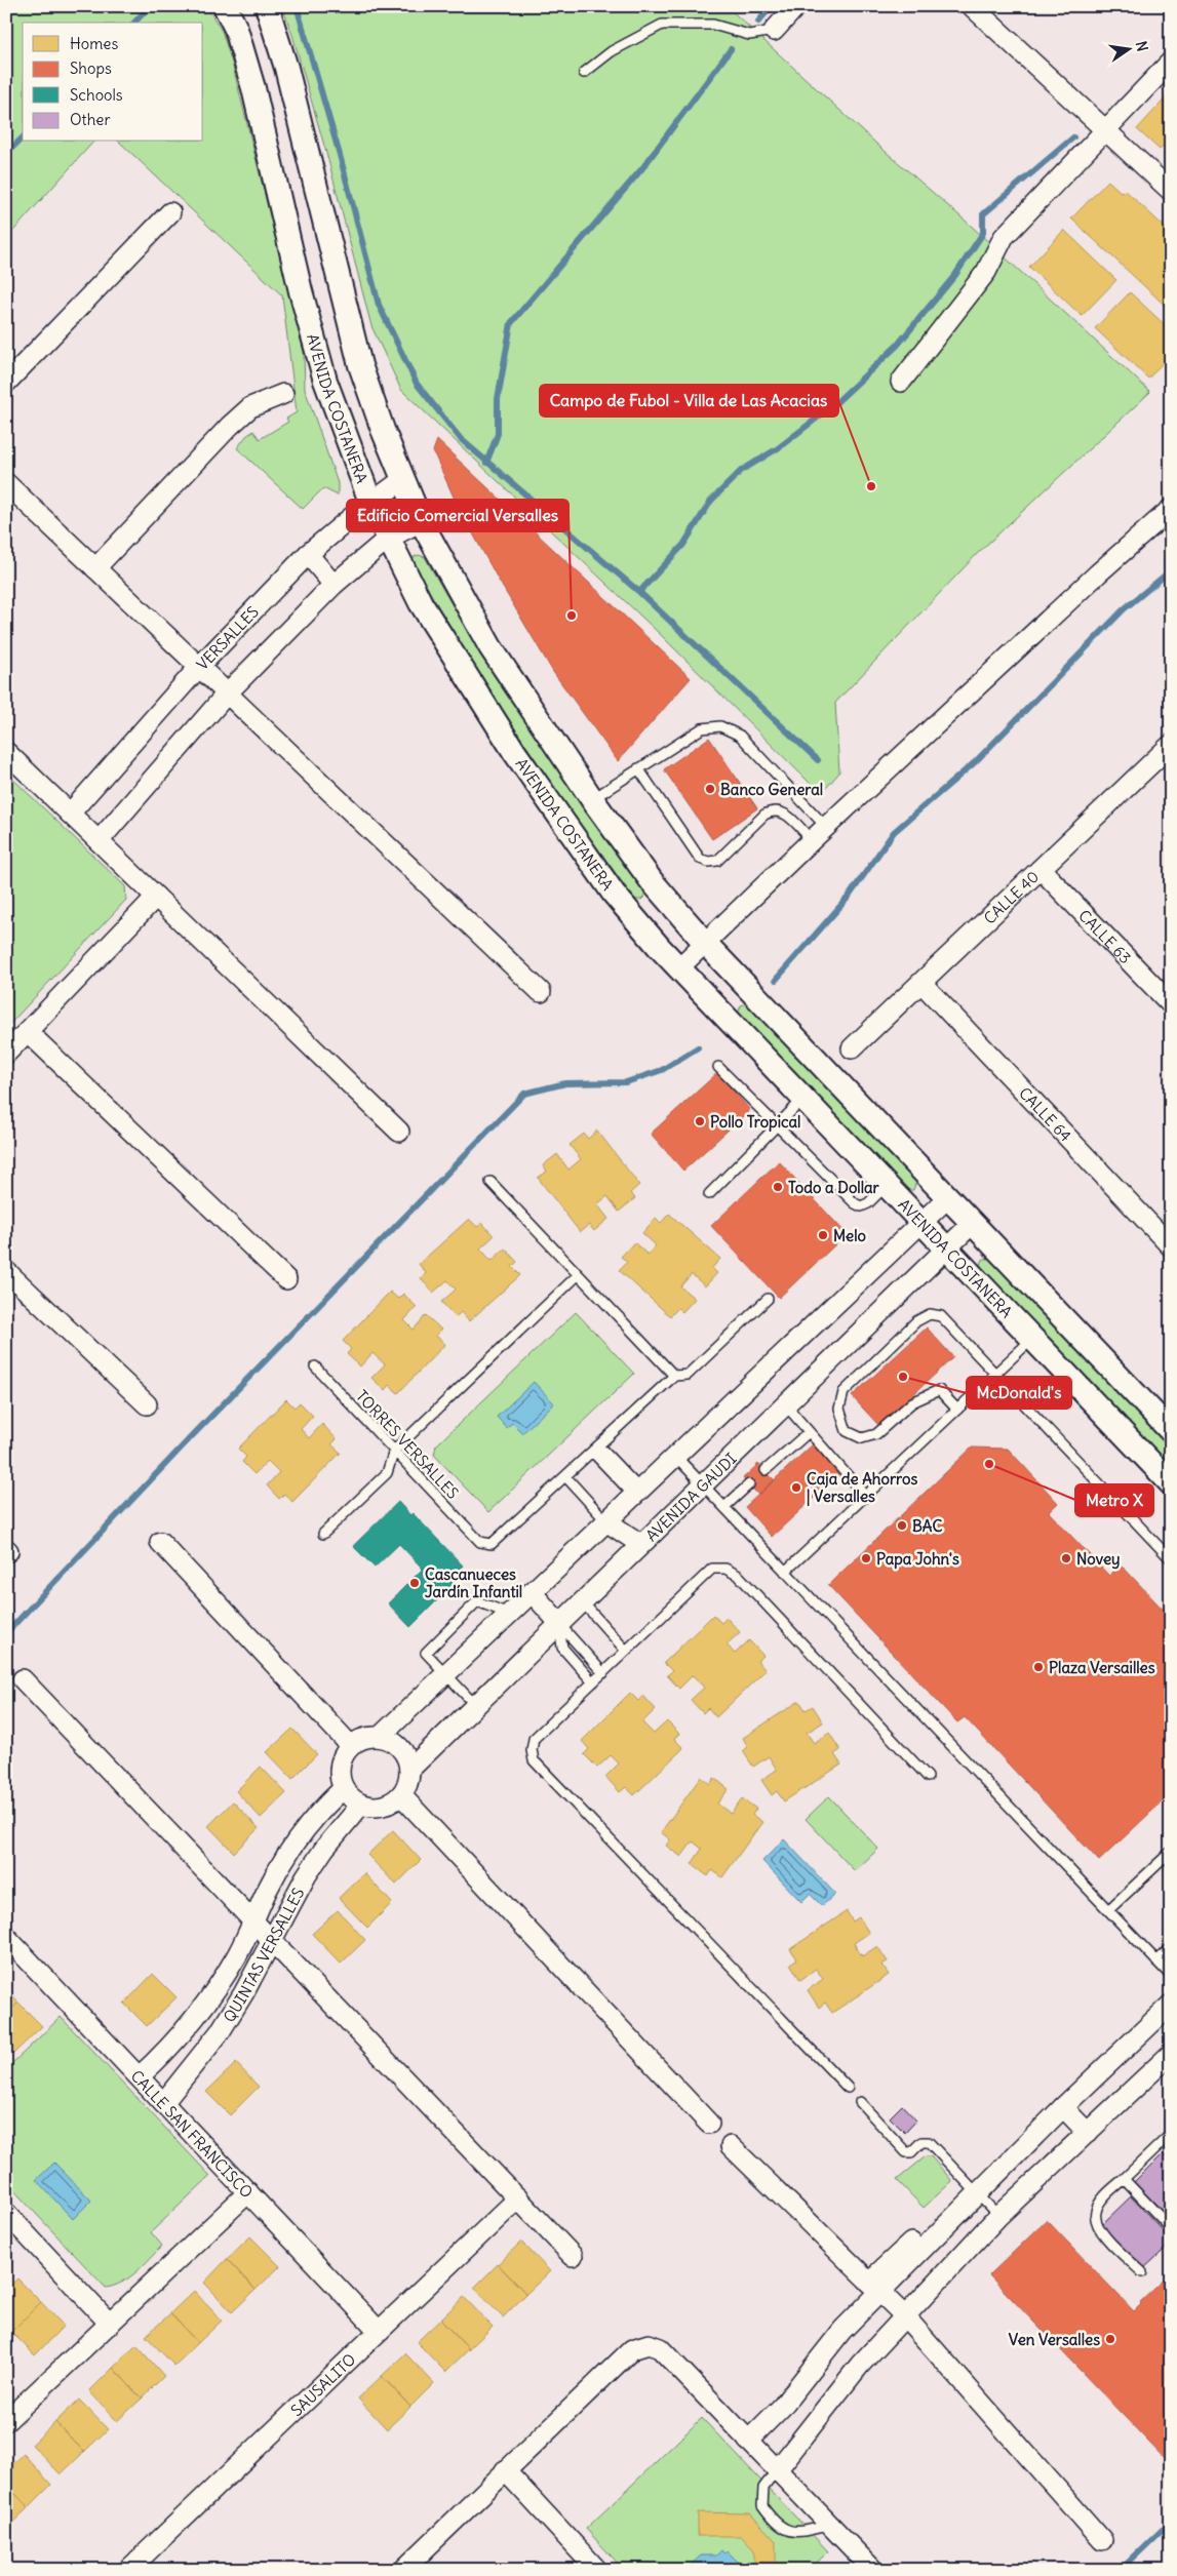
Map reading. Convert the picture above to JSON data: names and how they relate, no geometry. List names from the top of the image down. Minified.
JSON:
{"streets":{"street":["AVENIDA COSTANERA","VERSALLES","CALLE 40","CALLE 63","CALLE 64","AVENIDA GAUDI","QUINTAS VERSALLES","CALLE SAN FRANCISCO","SAUSALITO"],"lane":["TORRES VERSALLES"]},"crossings":[["AVENIDA COSTANERA","VERSALLES"],["AVENIDA COSTANERA","AVENIDA GAUDI"],["CALLE 40","CALLE 63"],["CALLE 40","CALLE 64"],["AVENIDA GAUDI","QUINTAS VERSALLES"],["QUINTAS VERSALLES","CALLE SAN FRANCISCO"],["CALLE SAN FRANCISCO","SAUSALITO"]],"places":["Campo de Fubol - Villa de Las Acacias","Edificio Comercial Versalles","Banco General","Pollo Tropical","Todo a Dollar","Melo","McDonald's","Metro X","Caja de Ahorros | Versalles","BAC","Papa John's","Novey","Cascanueces Jardín Infantil","Plaza Versailles","Ven Versalles"],"legend":["Homes","Shops","Schools","Other"],"north":"right"}
